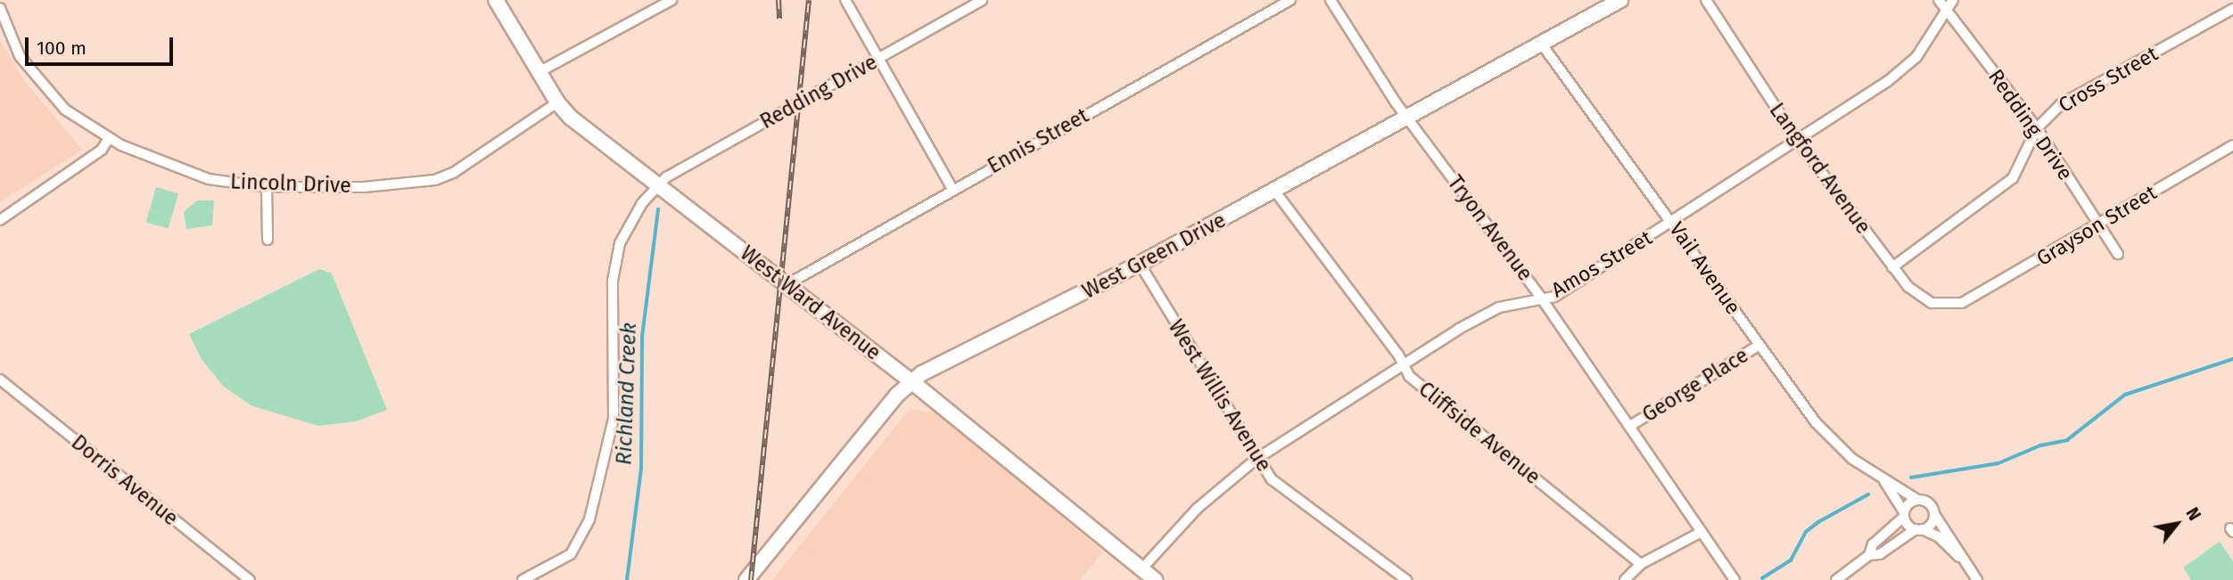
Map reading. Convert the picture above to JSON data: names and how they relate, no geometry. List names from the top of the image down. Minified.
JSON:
{"streets":{"main road":["West Green Drive","West Ward Avenue"],"street":["Cross Street","Redding Drive","Ennis Street","Langford Avenue","Lincoln Drive","Grayson Street","Tryon Avenue","Amos Street","Vail Avenue","George Place","West Willis Avenue","Cliffside Avenue","Dorris Avenue"]},"crossings":[["Cross Street","Redding Drive"],["Cross Street","Langford Avenue"],["Redding Drive","Grayson Street"],["Redding Drive","Amos Street"],["Redding Drive","West Ward Avenue"],["Ennis Street","West Ward Avenue"],["Langford Avenue","Grayson Street"],["Langford Avenue","Amos Street"],["Lincoln Drive","West Ward Avenue"],["Tryon Avenue","West Green Drive"],["Tryon Avenue","Amos Street"],["Tryon Avenue","George Place"],["West Green Drive","Vail Avenue"],["West Green Drive","West Ward Avenue"],["West Green Drive","West Willis Avenue"],["West Green Drive","Cliffside Avenue"],["Amos Street","Vail Avenue"],["Amos Street","West Ward Avenue"],["Amos Street","West Willis Avenue"],["Amos Street","Cliffside Avenue"],["Vail Avenue","George Place"]],"water":["Richland Creek"],"scale_bar":"100 m","north":"top right"}
